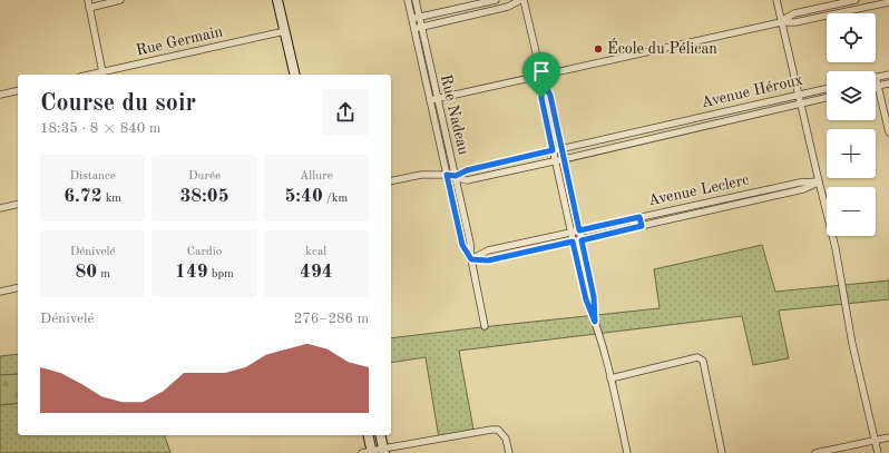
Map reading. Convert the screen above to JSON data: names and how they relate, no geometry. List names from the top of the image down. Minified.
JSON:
{"streets":{"street":["Rue Germain","Avenue Héroux","Rue Nadeau","Avenue Leclerc"]},"crossings":[["Avenue Héroux","Rue Nadeau"],["Rue Nadeau","Avenue Leclerc"]],"places":["École du Pélican"],"page":{"map_buttons":["+","−"],"heading":["Course du soir","18:35 · 8 × 840 m"],"stats":[["Distance","6.72 km"],["Durée","38:05"],["Allure","5:40 /km"],["Dénivelé","80 m"],["Cardio","149 bpm"],["kcal","494"]],"chart":["Dénivelé","276–286 m"]}}
